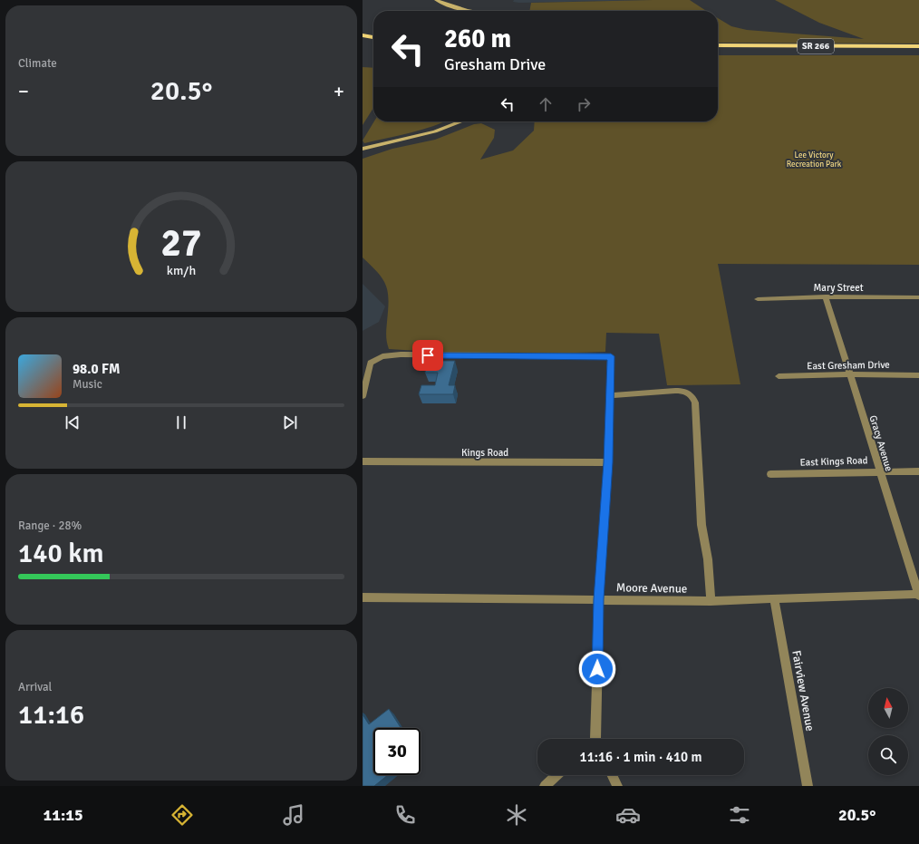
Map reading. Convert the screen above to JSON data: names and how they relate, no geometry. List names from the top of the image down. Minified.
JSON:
{"streets":{"main road":["SR 266"],"street":["Mary Street","East Gresham Drive","Gracy Avenue","Kings Road","East Kings Road","Moore Avenue","Fairview Avenue"]},"crossings":[["Mary Street","Gracy Avenue"],["East Gresham Drive","Gracy Avenue"],["Gracy Avenue","East Kings Road"],["Gracy Avenue","Moore Avenue"],["Moore Avenue","Fairview Avenue"]],"parks":["Lee Victory Recreation Park"],"north":"top","page":{"tile":["Climate",["Range · 28%","140 km"],["Arrival","11:16"]],"turn":["260 m","Gresham Drive"],"heat":["−","20.5°","+"],"song":["98.0 FM","Music"],"limit":"30","trip":"11:16 · 1 min · 410 m","tabs":["11:15","20.5°"],"gauge":["27","km/h"]}}
